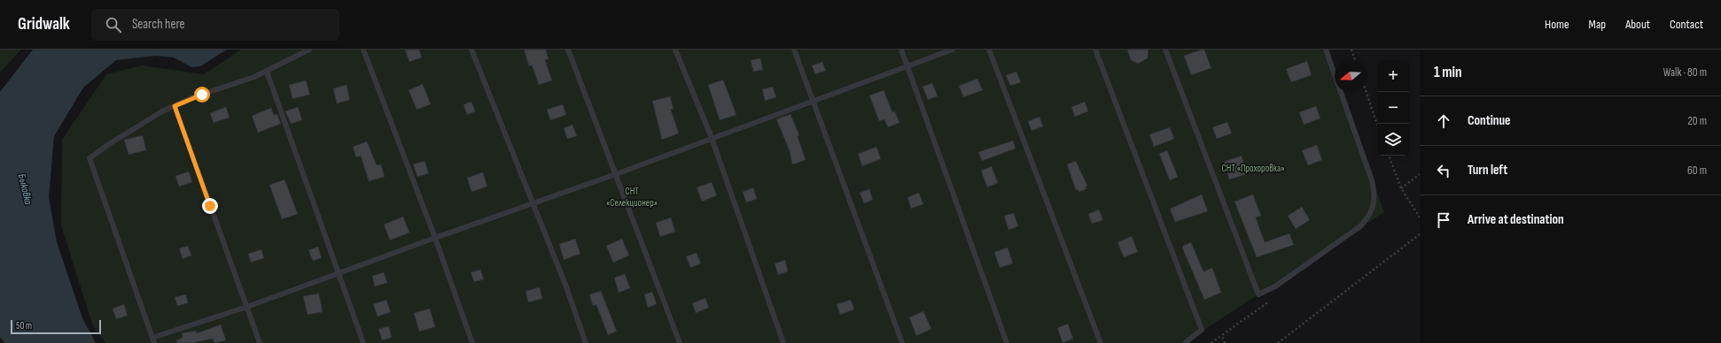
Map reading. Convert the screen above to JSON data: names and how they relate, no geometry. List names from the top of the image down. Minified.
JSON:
{"water":["Быковка"],"parks":["СНТ «Прохоровка»","СНТ «Селекционер»"],"scale_bar":"50 m","north":"left","page":{"header":"Gridwalk","search":"Search here","nav":["Home","Map","About","Contact"],"heading":["1 min","Walk · 80 m"],"map_buttons":["+","−"],"list":[["Continue","20 m"],["Turn left","60 m"],"Arrive at destination"],"scale":"50 m"}}
